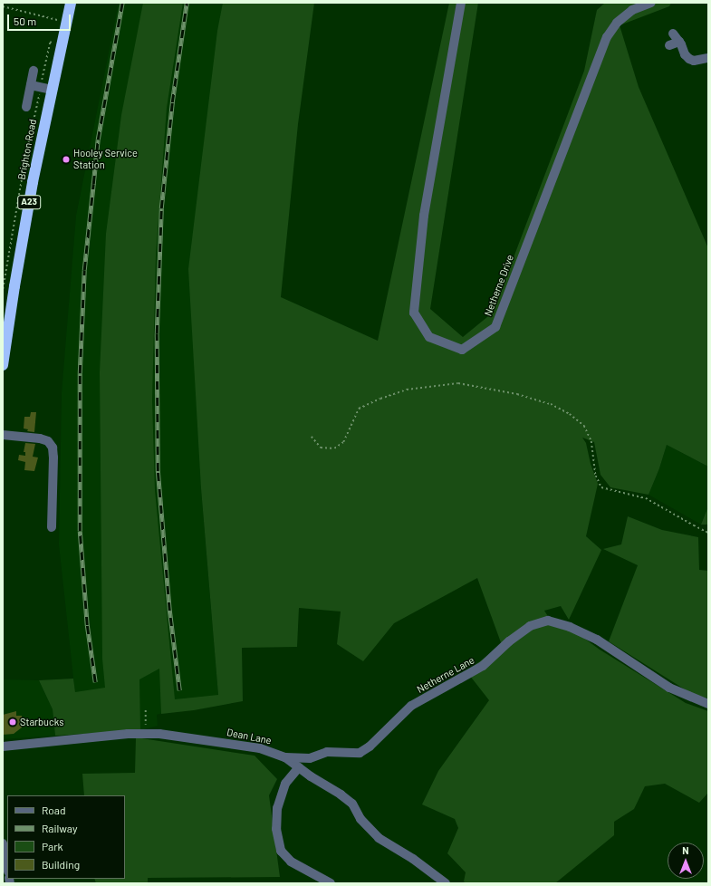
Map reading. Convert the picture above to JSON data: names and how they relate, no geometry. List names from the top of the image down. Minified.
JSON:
{"streets":{"highway":["Brighton Road","A23"],"street":["Netherne Drive","Netherne Lane","Dean Lane"]},"crossings":[["Netherne Lane","Dean Lane"]],"places":["Hooley Service Station","Starbucks"],"legend":["Road","Railway","Park","Building"],"scale_bar":"50 m","north":"top"}
